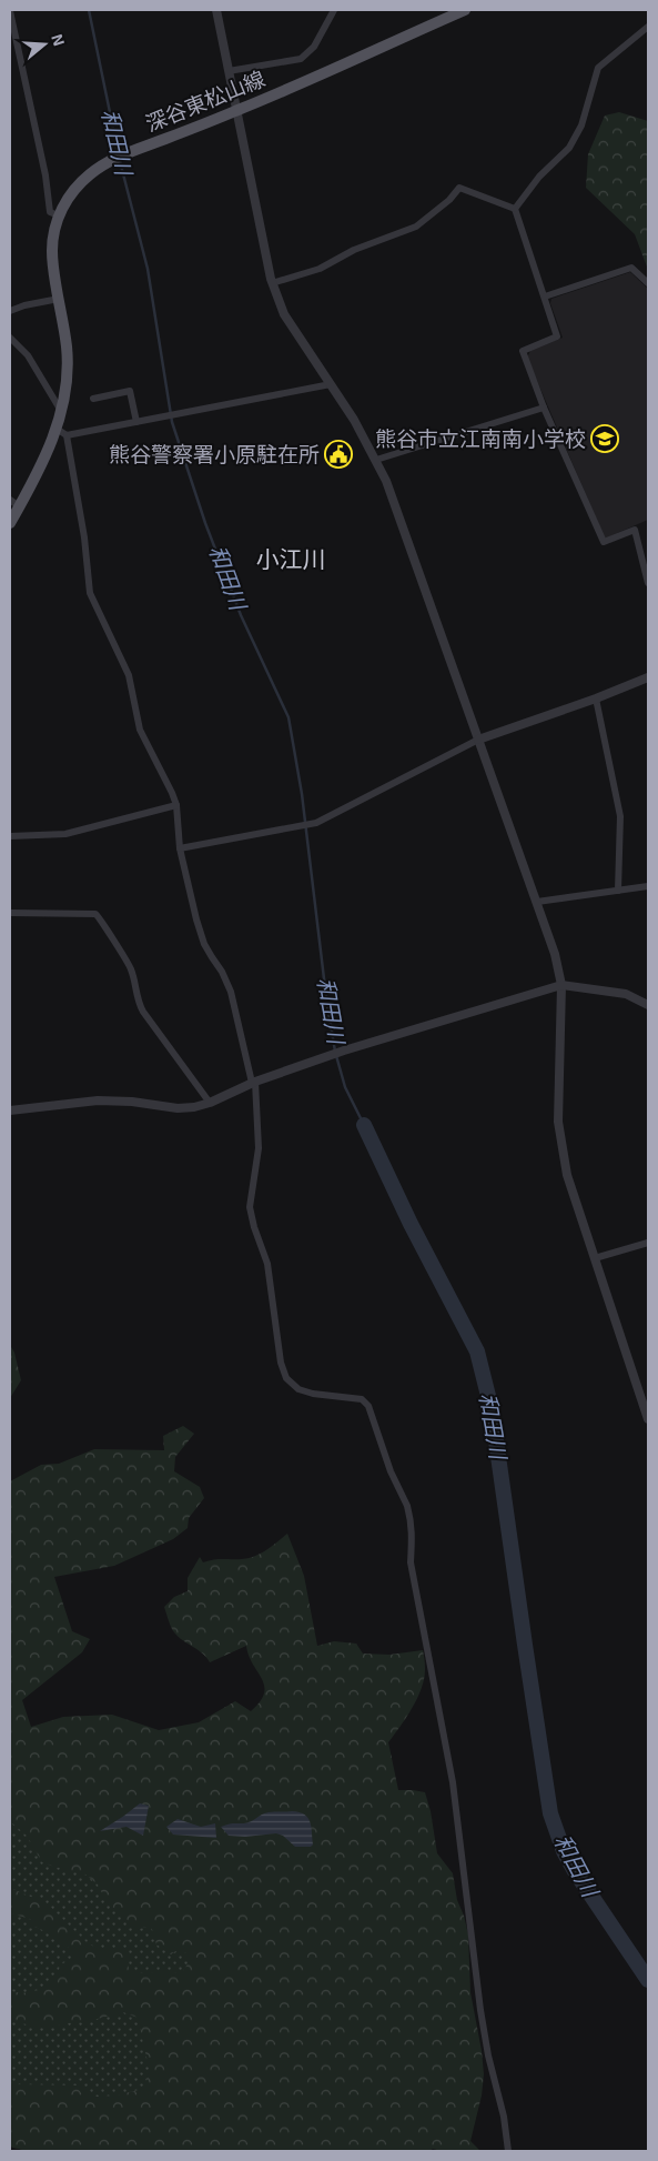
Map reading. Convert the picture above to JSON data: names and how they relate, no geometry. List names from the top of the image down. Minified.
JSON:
{"streets":{"main road":["深谷東松山線"]},"districts":["小江川"],"water":["和田川"],"places":{"school or university":["熊谷市立江南南小学校"],"public building":["熊谷警察署小原駐在所"]},"north":"right"}
